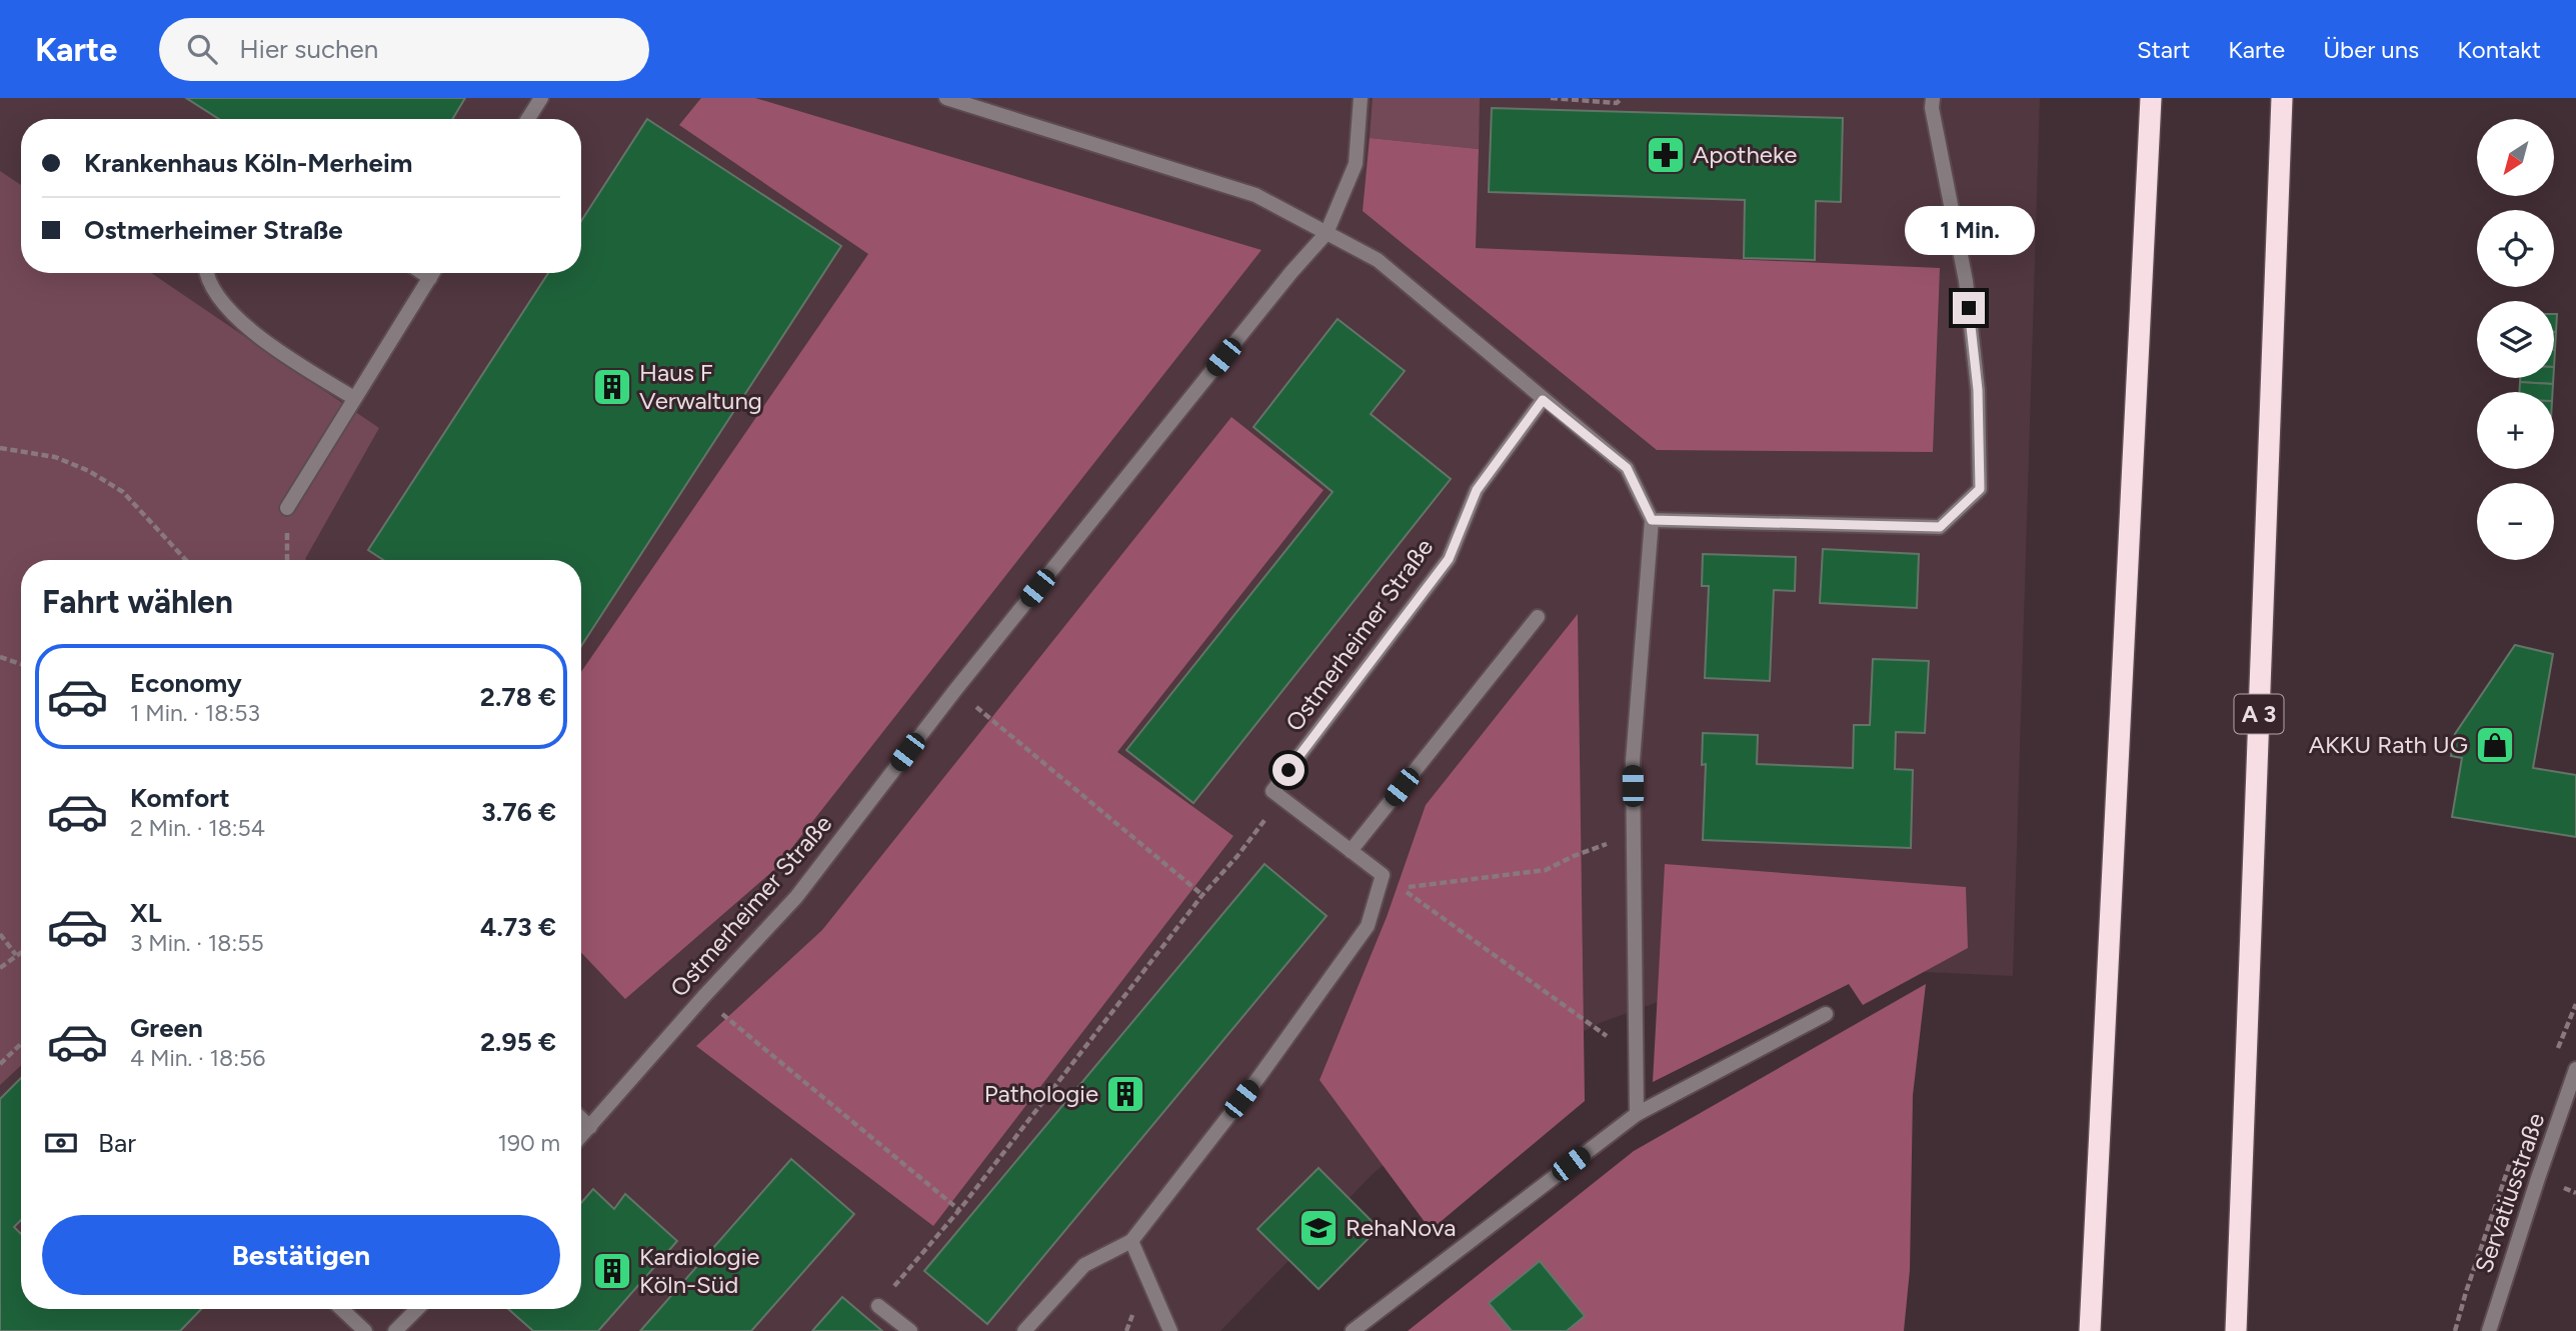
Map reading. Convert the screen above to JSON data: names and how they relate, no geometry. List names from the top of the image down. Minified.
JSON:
{"streets":{"highway":["A 3"],"street":["Ostmerheimer Straße","Servatiusstraße"]},"places":{"pharmacy":["Apotheke"],"building":["Haus F Verwaltung","Pathologie","Kardiologie Köln-Süd"],"shop":["AKKU Rath UG"],"school or university":["RehaNova"]},"north":"bottom left","page":{"header":"Karte","search":"Hier suchen","nav":["Start","Karte","Über uns","Kontakt"],"map_buttons":["+","−"],"banner":["Krankenhaus Köln-Merheim","Ostmerheimer Straße"],"bubble":"1 Min.","heading":"Fahrt wählen","list":[{"name":"Economy","note":"1 Min. · 18:53","value":"2.78 €"},{"name":"Komfort","note":"2 Min. · 18:54","value":"3.76 €"},{"name":"XL","note":"3 Min. · 18:55","value":"4.73 €"},{"name":"Green","note":"4 Min. · 18:56","value":"2.95 €"}],"pay":["Bar","190 m"],"buttons":"Bestätigen"}}
